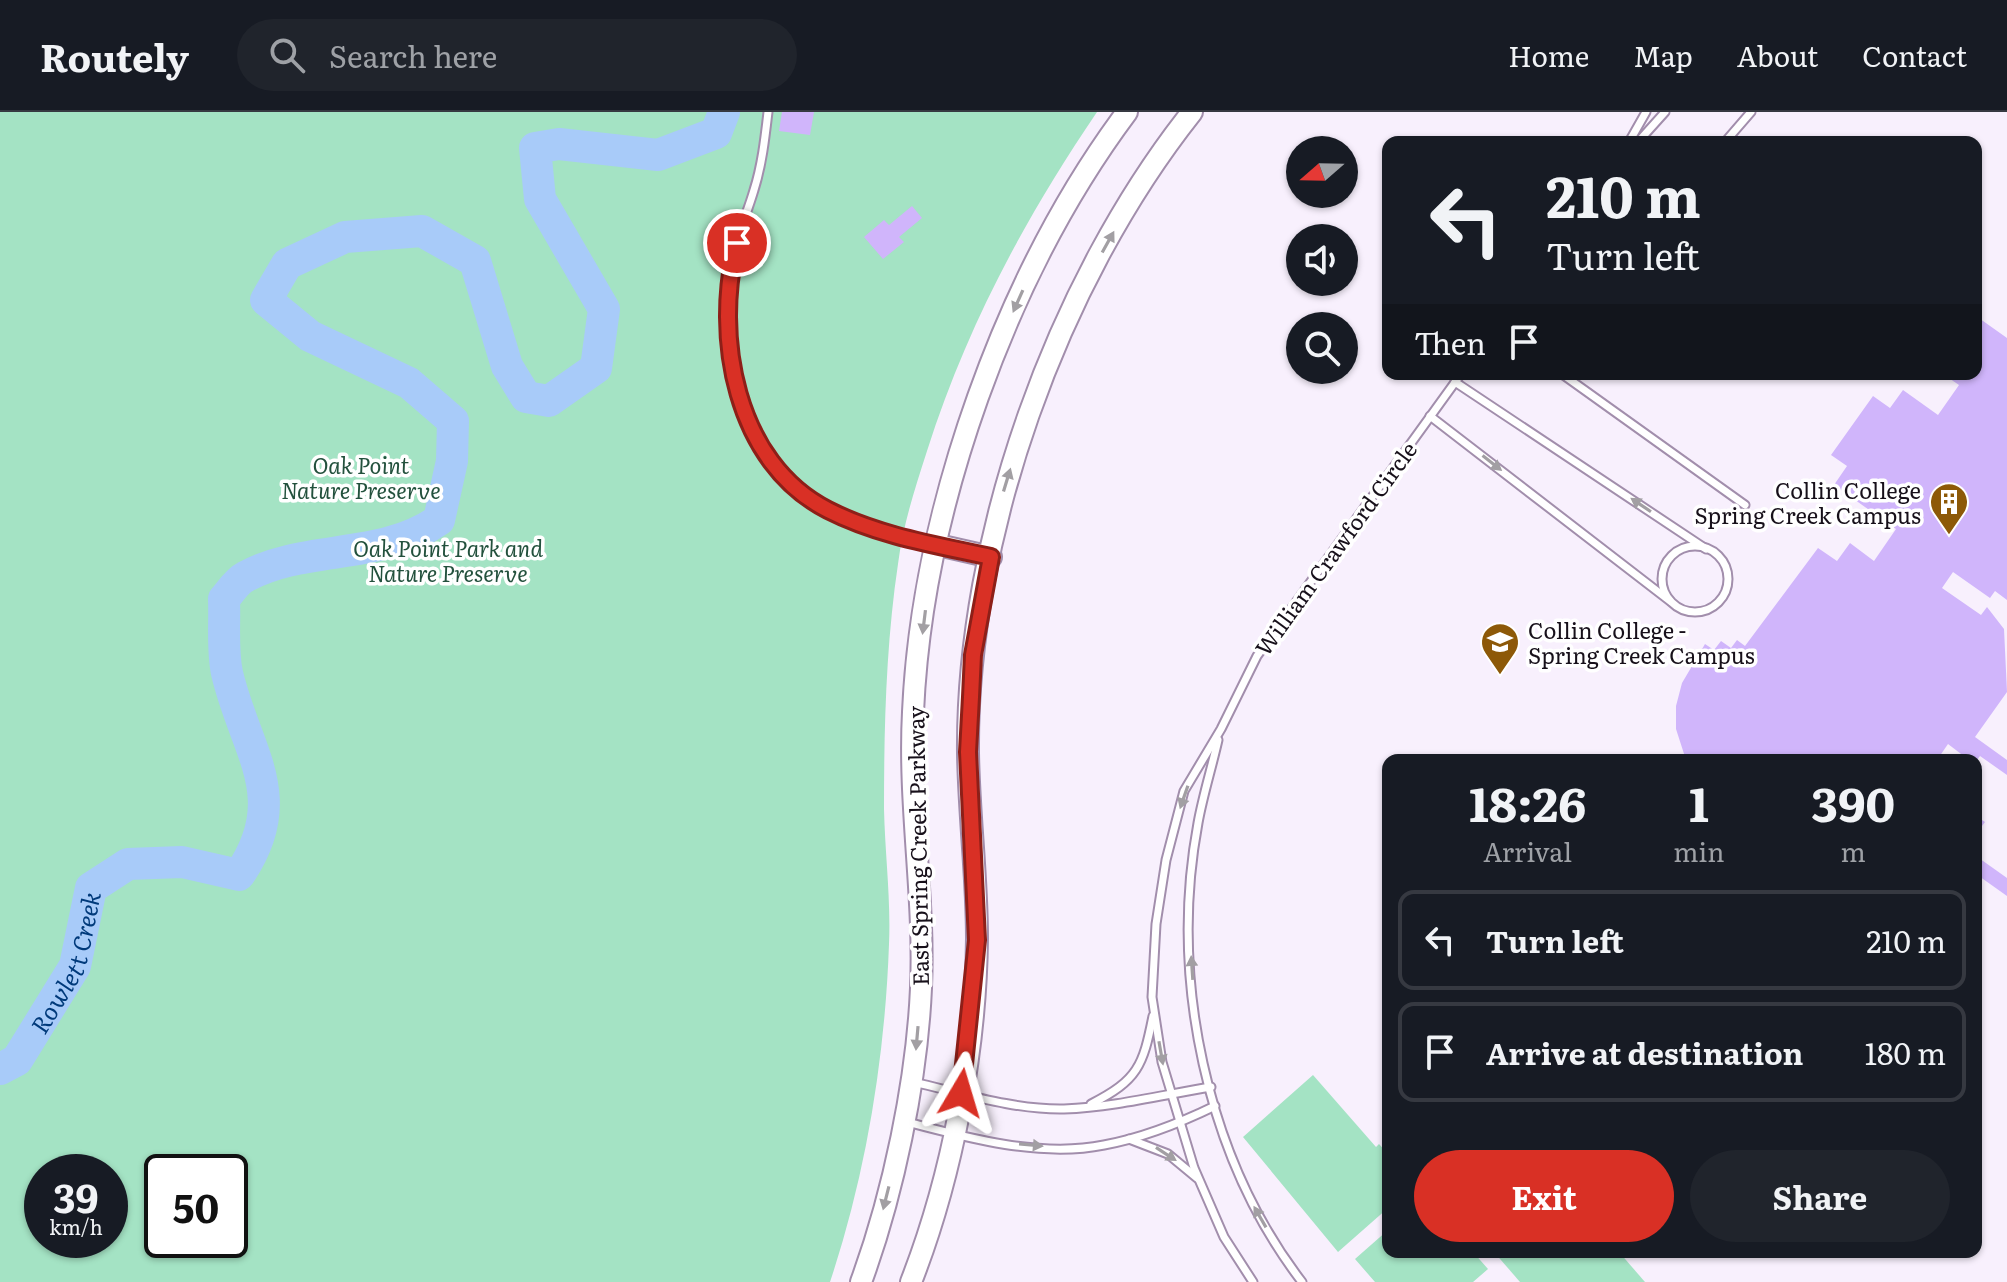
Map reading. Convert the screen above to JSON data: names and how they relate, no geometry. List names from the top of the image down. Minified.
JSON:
{"streets":{"main road":["East Spring Creek Parkway"],"lane":["William Crawford Circle"]},"water":["Rowlett Creek"],"parks":["Oak Point Nature Preserve","Oak Point Park and Nature Preserve"],"places":{"building":["Collin College Spring Creek Campus"],"school or university":["Collin College - Spring Creek Campus"]},"north":"left","page":{"header":"Routely","search":"Search here","nav":["Home","Map","About","Contact"],"turn":["210 m","Turn left"],"then":"Then","eta":["18:26","Arrival","1","min","390","m"],"list":[{"name":"Turn left","value":"210 m"},{"name":"Arrive at destination","value":"180 m"}],"buttons":["Exit","Share"],"speed":"39 km/h","limit":"50"}}
